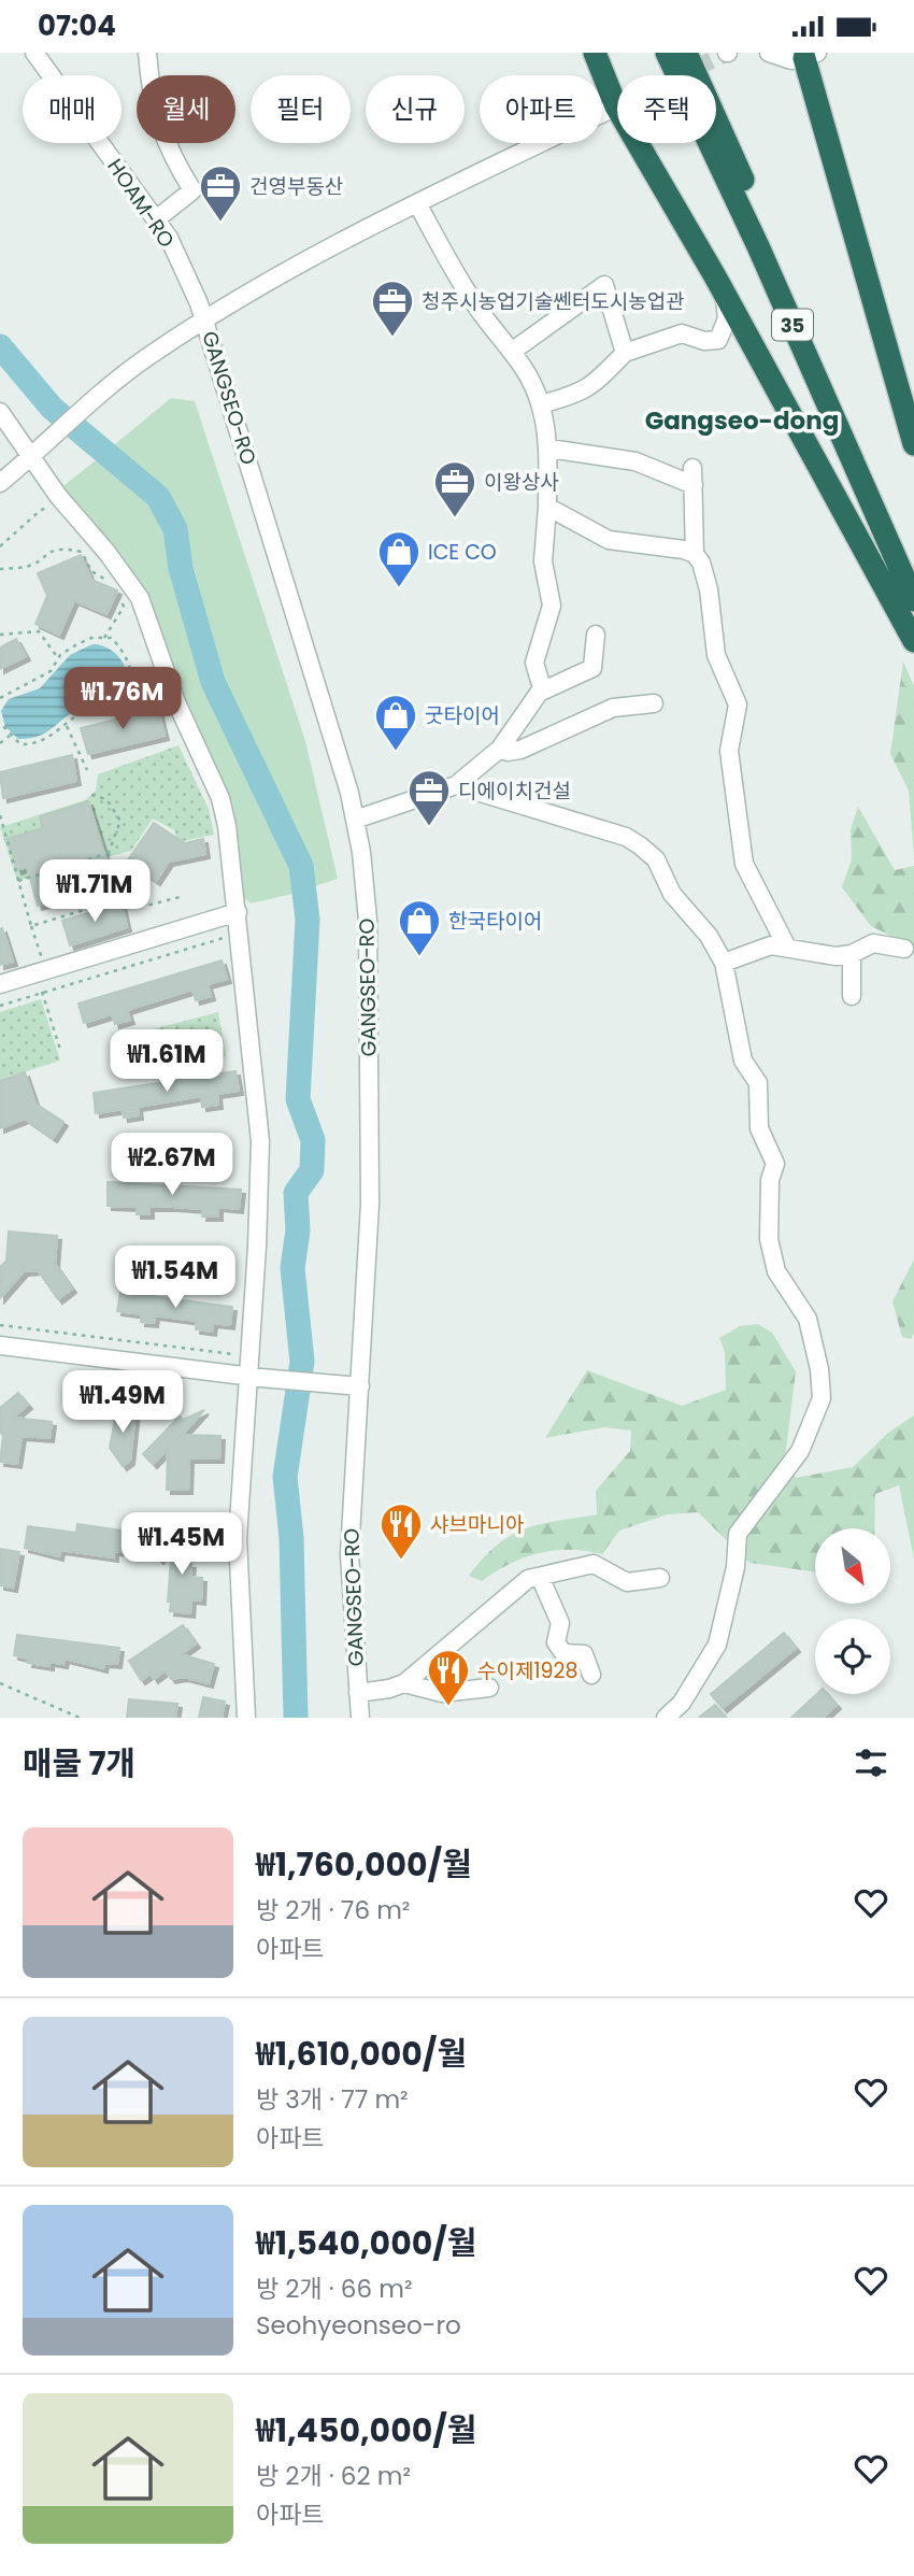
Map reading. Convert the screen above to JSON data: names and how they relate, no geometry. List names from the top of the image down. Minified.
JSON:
{"streets":{"highway":["35"],"street":["HOAM-RO","GANGSEO-RO"]},"crossings":[["HOAM-RO","GANGSEO-RO"]],"districts":["Gangseo-dong"],"places":{"office":["건영부동산","청주시농업기술쎈터도시농업관","이왕상사","디에이치건설"],"shop":["ICE CO","굿타이어","한국타이어"],"restaurant":["샤브마니아","수이제1928"]},"north":"bottom right","page":{"status":"07:04","chip":["매매","월세","필터","신규","아파트","주택"],"price":["₩1.76M","₩1.71M","₩1.61M","₩2.67M","₩1.54M","₩1.49M","₩1.45M"],"heading":"매물 7개","list":[{"name":"₩1,760,000/월","note":"방 2개 · 76 m² · 아파트"},{"name":"₩1,610,000/월","note":"방 3개 · 77 m² · 아파트"},{"name":"₩1,540,000/월","note":"방 2개 · 66 m² · Seohyeonseo-ro"},{"name":"₩1,450,000/월","note":"방 2개 · 62 m² · 아파트"}]}}
